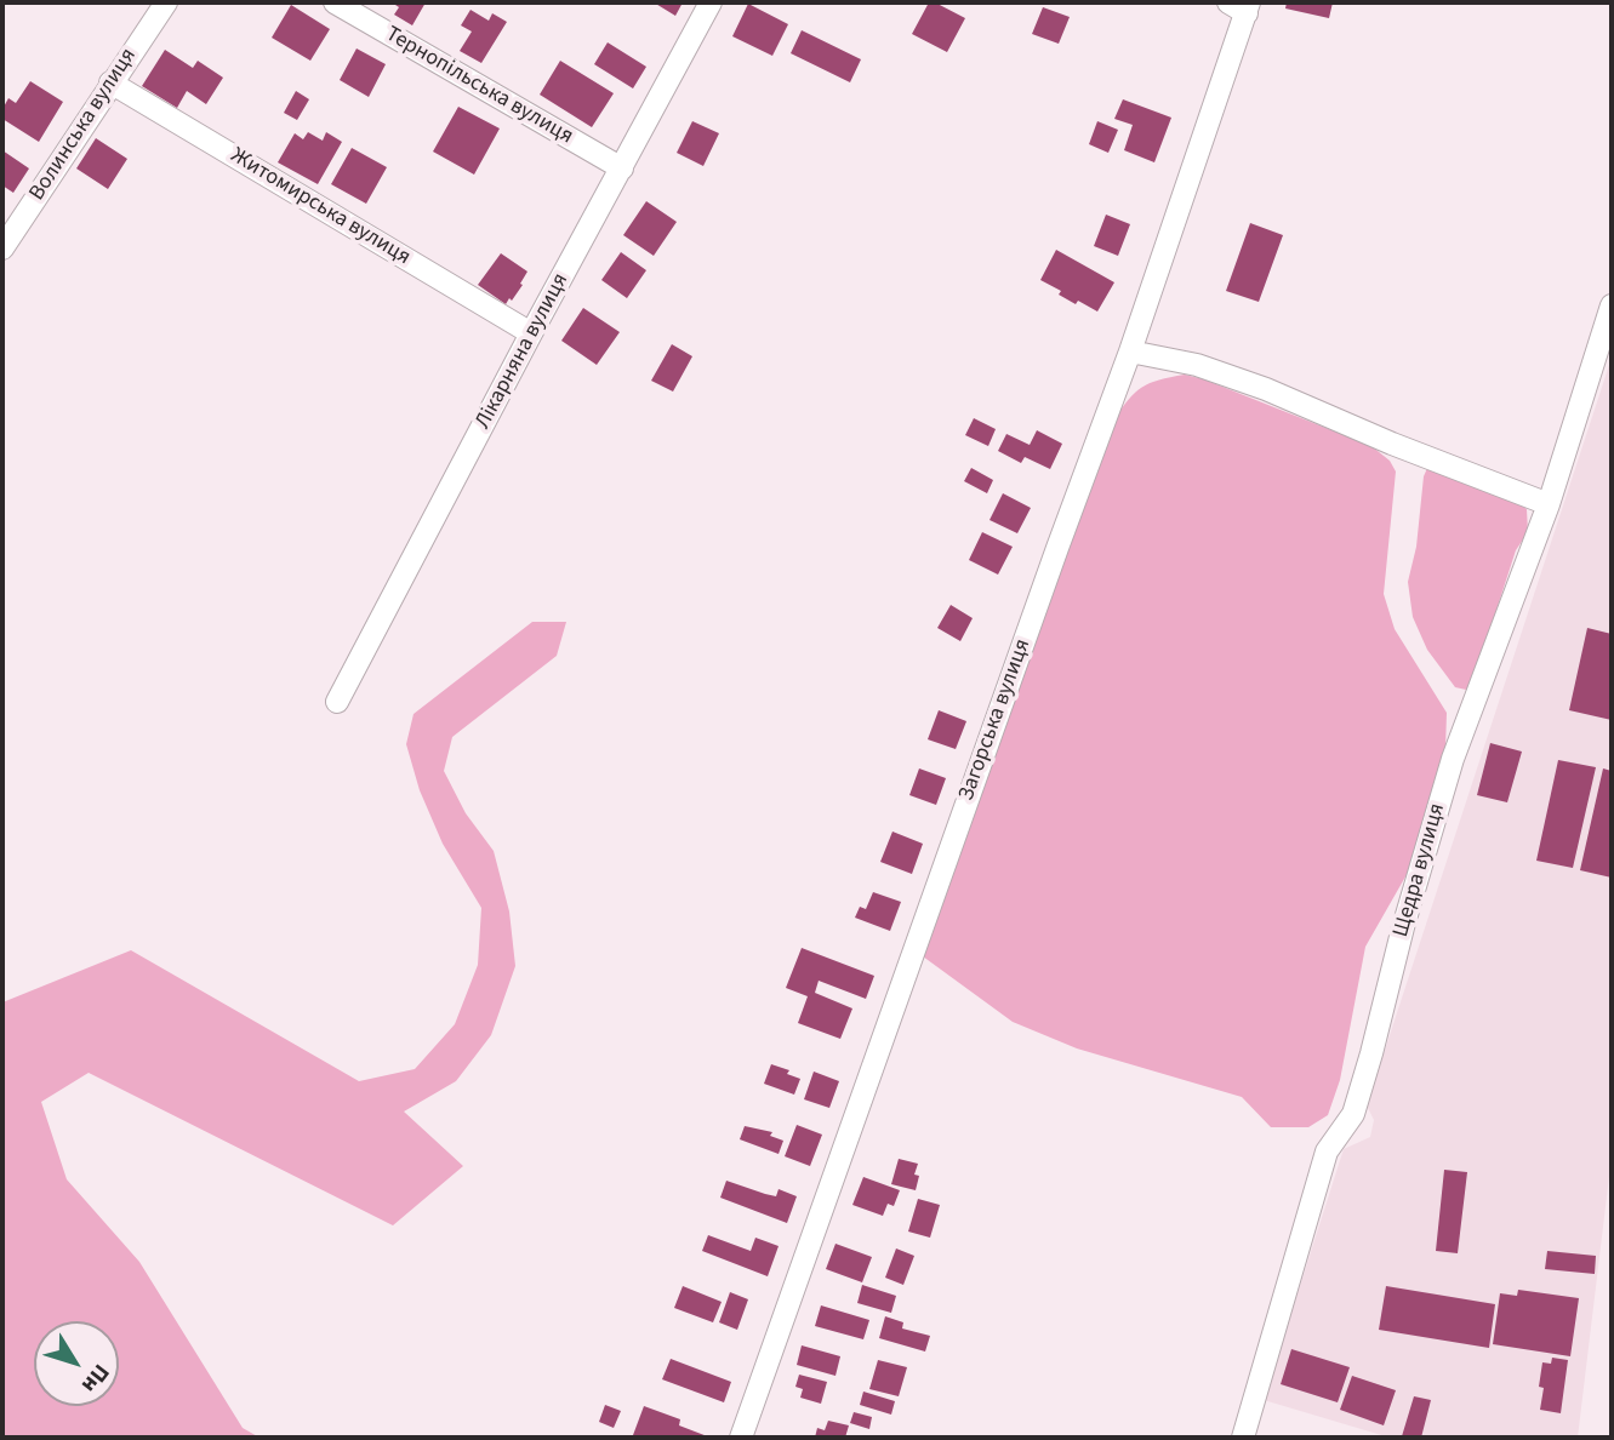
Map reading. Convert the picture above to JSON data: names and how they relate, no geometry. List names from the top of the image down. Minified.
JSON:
{"streets":{"street":["Тернопільська вулиця","Волинська вулиця","Житомирська вулиця","Лікарняна вулиця","Загорська вулиця","Щедра вулиця"]},"crossings":[["Тернопільська вулиця","Лікарняна вулиця"],["Волинська вулиця","Житомирська вулиця"],["Житомирська вулиця","Лікарняна вулиця"]],"north":"bottom right"}
